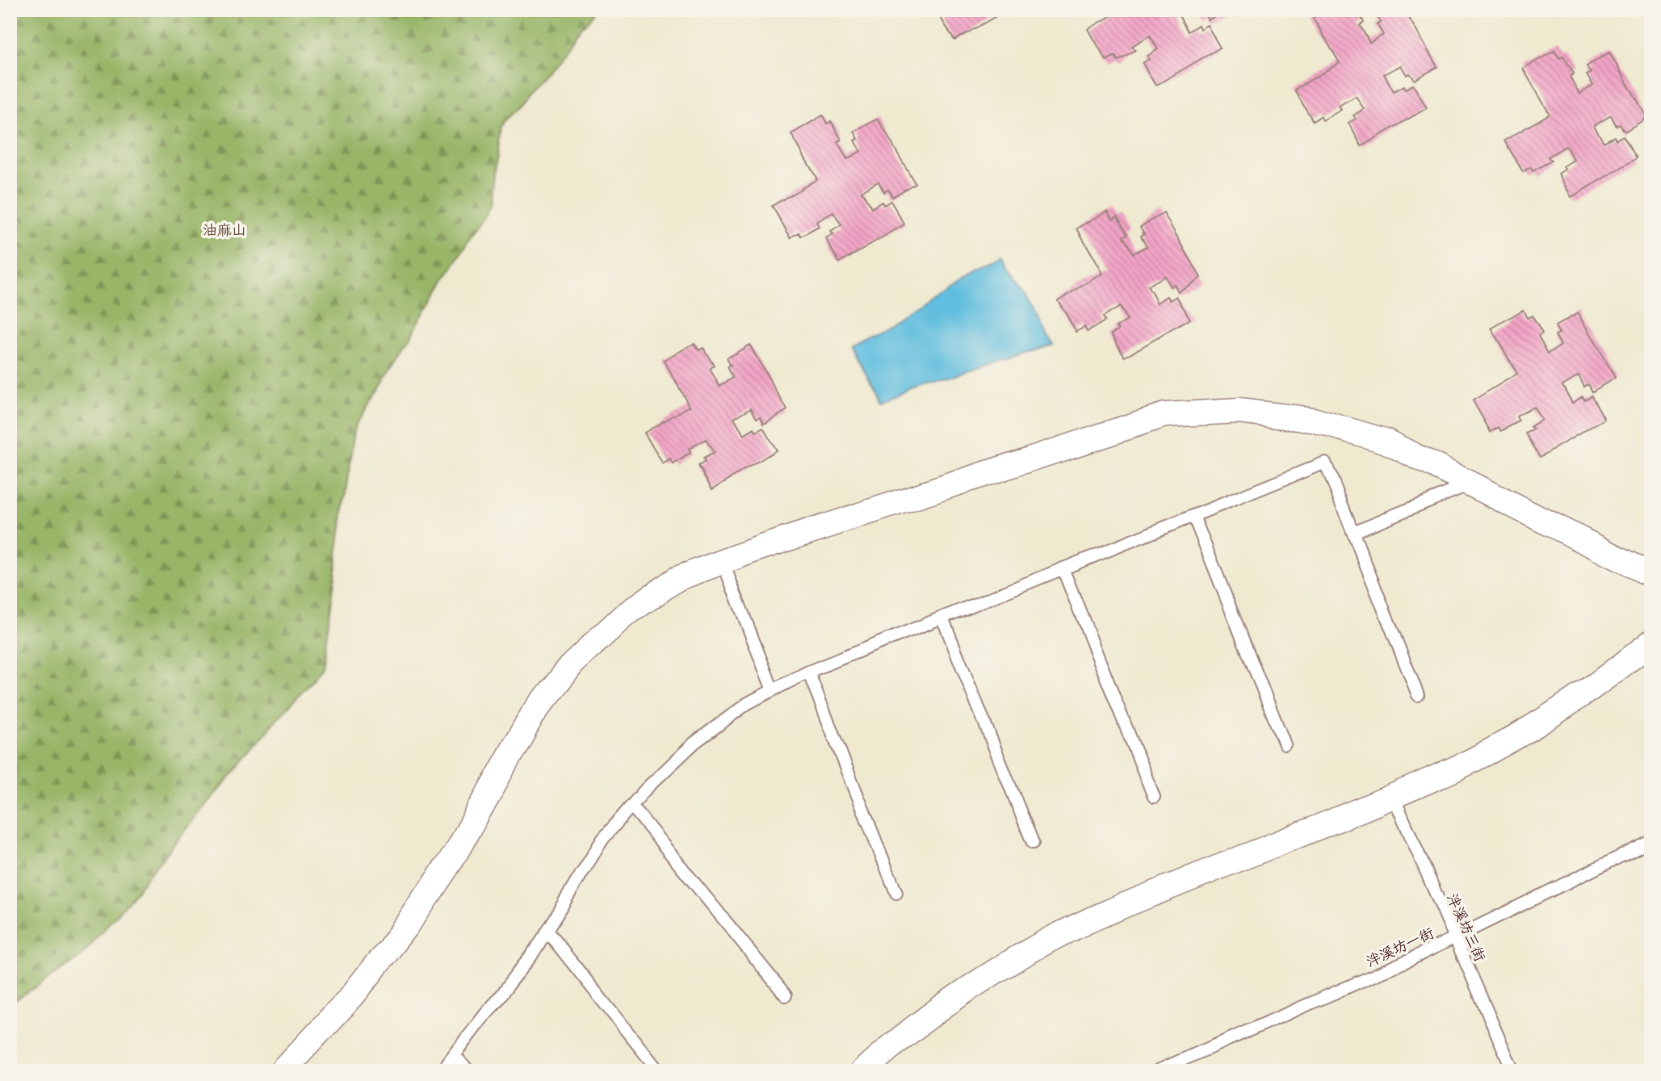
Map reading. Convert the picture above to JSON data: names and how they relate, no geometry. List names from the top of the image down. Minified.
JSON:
{"streets":{"lane":["泮溪坊三街","泮溪坊一街"]},"crossings":[["泮溪坊三街","泮溪坊一街"]],"parks":["油麻山"]}
